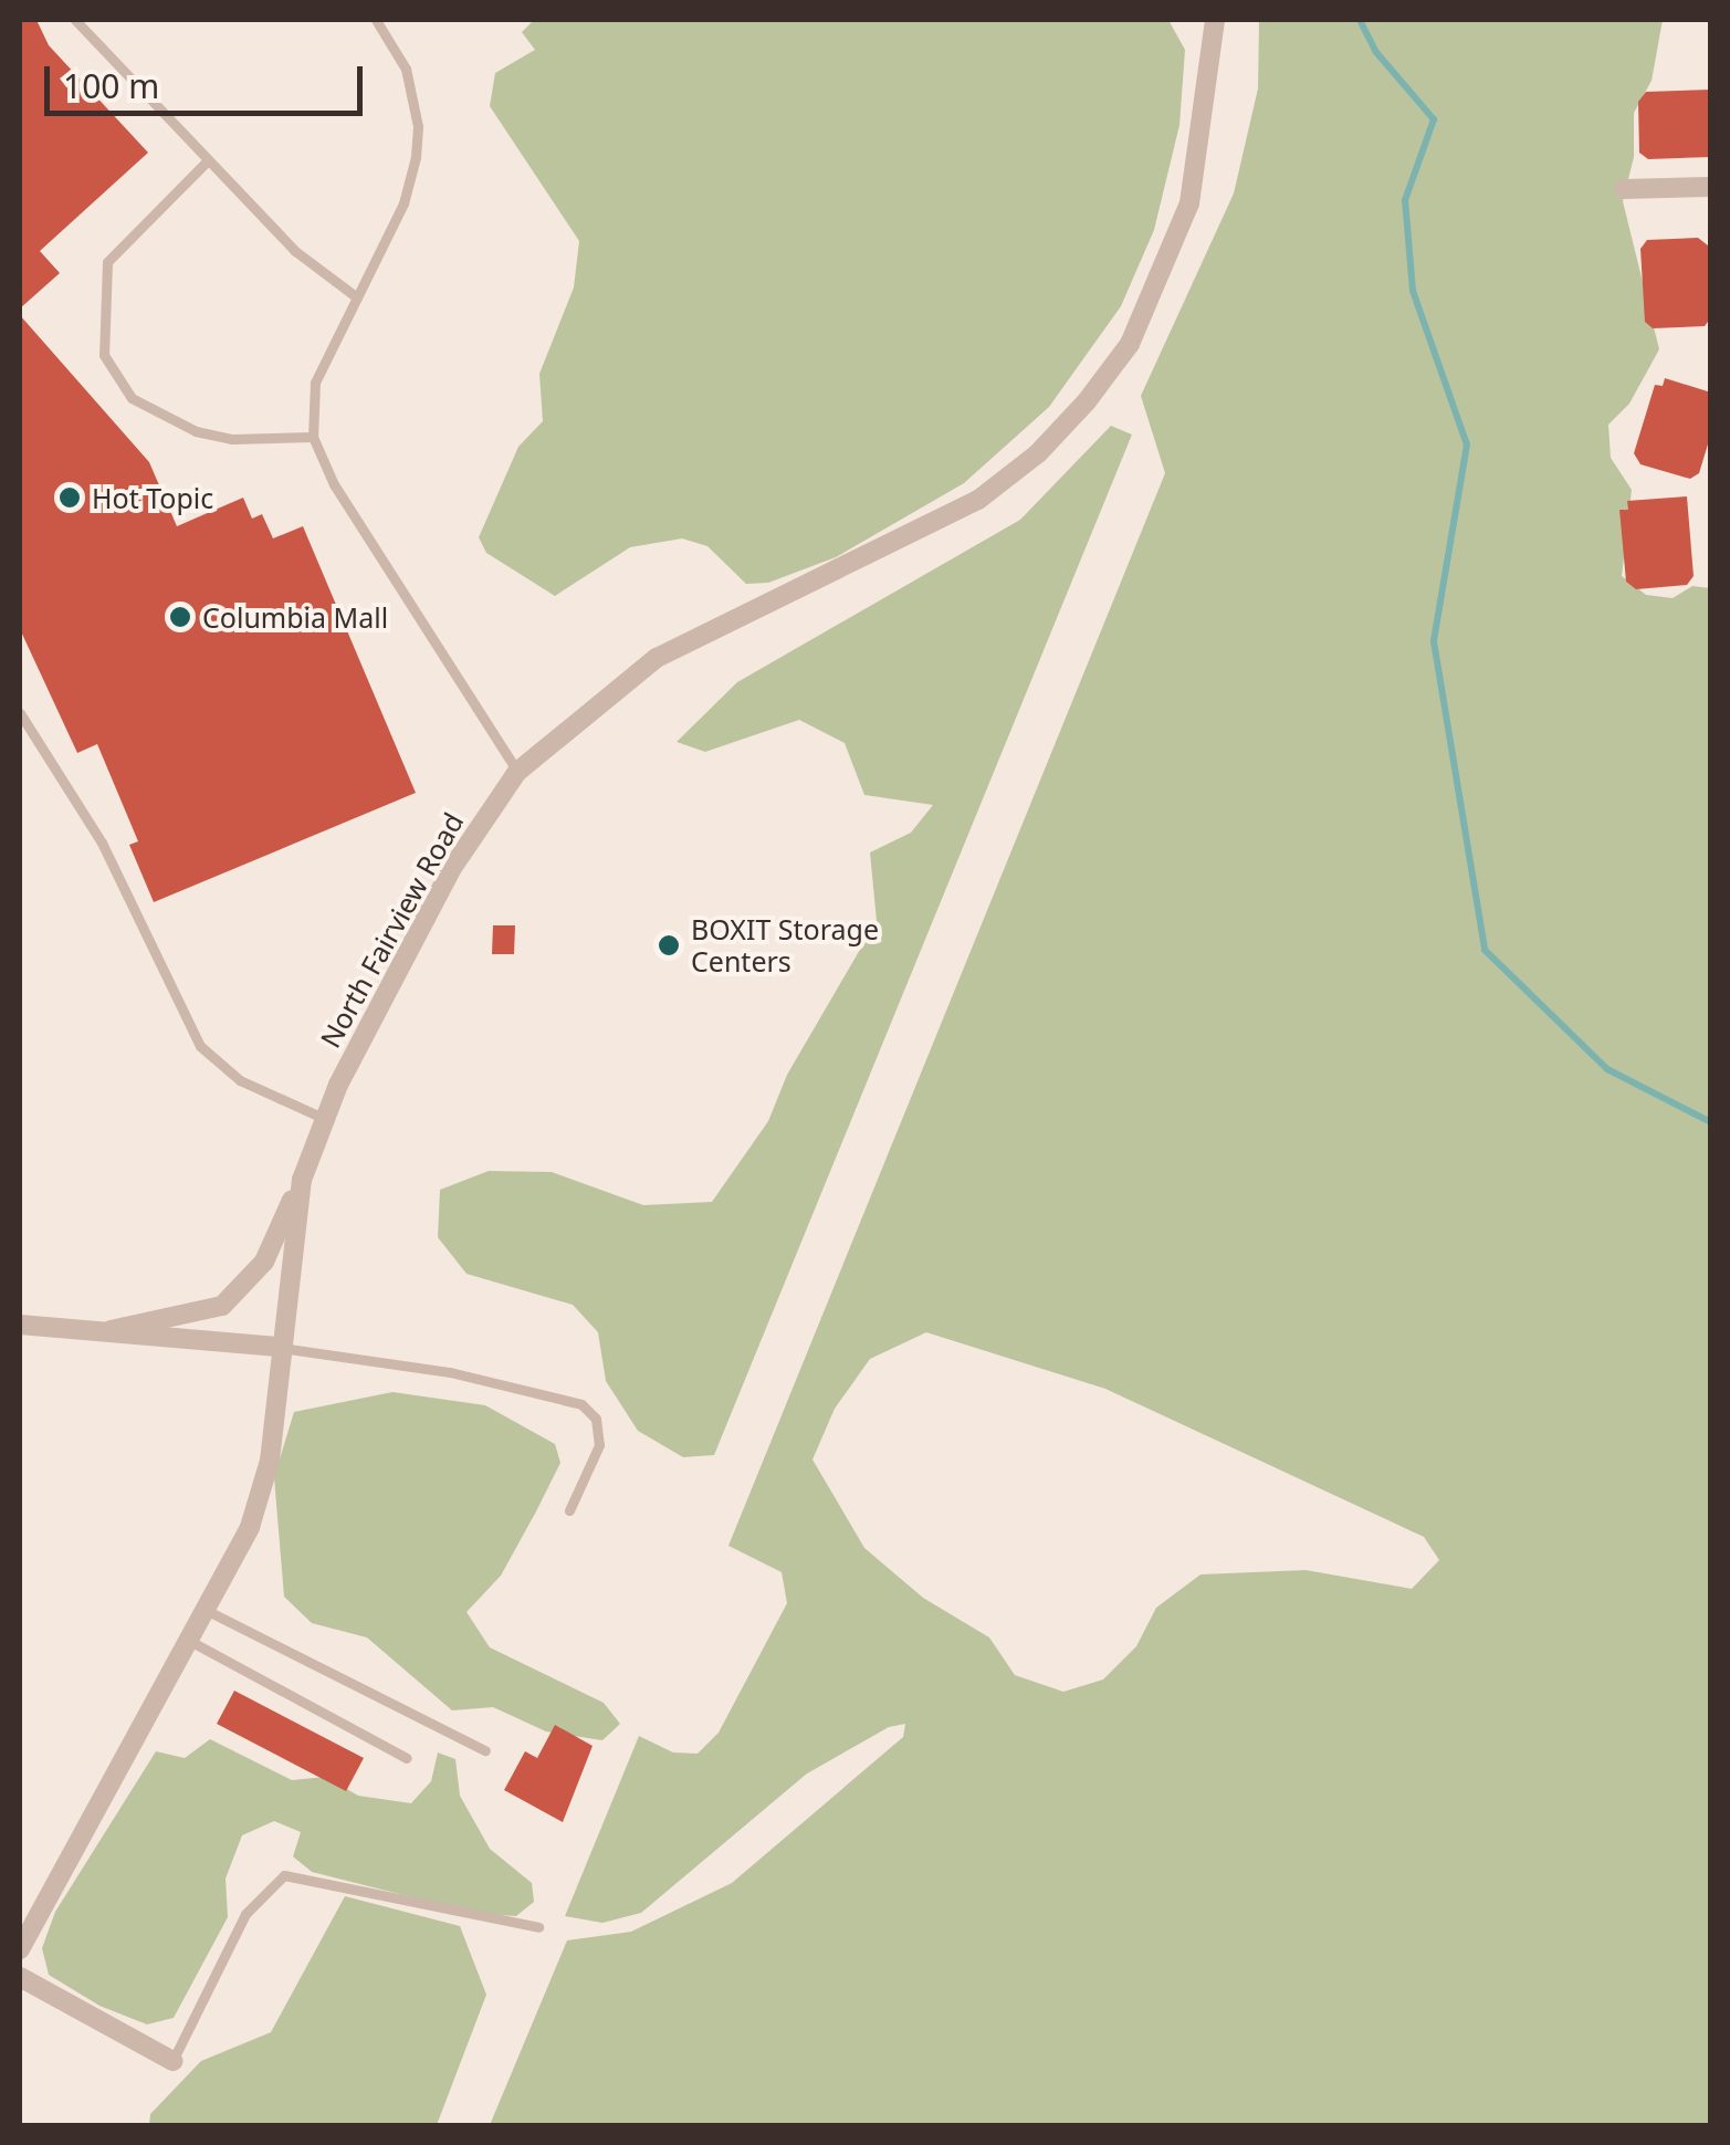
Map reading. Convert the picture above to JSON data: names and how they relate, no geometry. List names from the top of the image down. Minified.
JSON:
{"streets":{"street":["North Fairview Road"]},"places":["Hot Topic","Columbia Mall","BOXIT Storage Centers"],"scale_bar":"100 m"}
